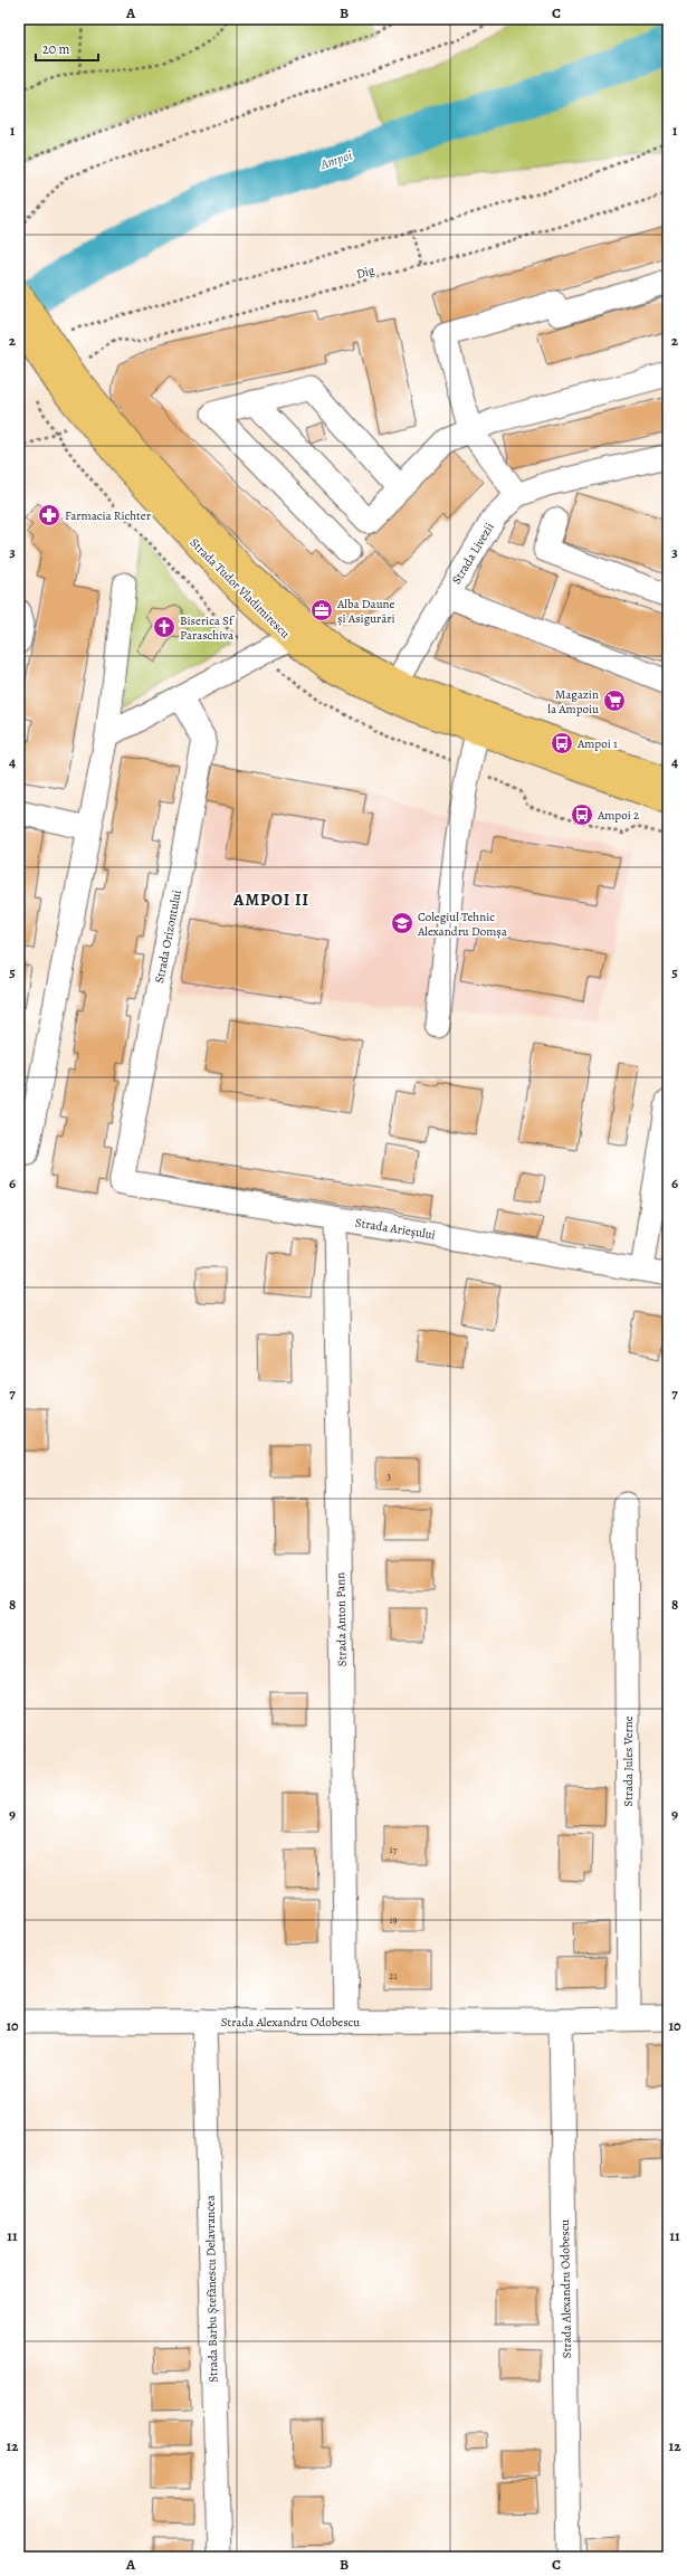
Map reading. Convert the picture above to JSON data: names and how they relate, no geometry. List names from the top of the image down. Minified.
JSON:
{"streets":{"main road":["Strada Tudor Vladimirescu"],"street":["Strada Livezii","Strada Orizontului","Strada Arieșului","Strada Anton Pann","Strada Jules Verne","Strada Alexandru Odobescu","Strada Barbu Ștefănescu Delavrancea"],"path":["Dig"]},"crossings":[["Dig","Strada Tudor Vladimirescu"],["Strada Livezii","Strada Tudor Vladimirescu"],["Strada Orizontului","Strada Arieșului"],["Strada Arieșului","Strada Anton Pann"],["Strada Anton Pann","Strada Alexandru Odobescu"],["Strada Jules Verne","Strada Alexandru Odobescu"],["Strada Alexandru Odobescu","Strada Barbu Ștefănescu Delavrancea"]],"districts":["AMPOI II"],"water":["Ampoi"],"places":{"pharmacy":["Farmacia Richter"],"office":["Alba Daune și Asigurări"],"church":["Biserica Sf Paraschiva"],"supermarket":["Magazin la Ampoiu"],"bus stop":["Ampoi 1","Ampoi 2"],"school or university":["Colegiul Tehnic Alexandru Domșa"]},"house_numbers":["3","17","19","21"],"scale_bar":"20 m","grid":{"columns":["A","B","C"],"rows":["1","2","3","4","5","6","7","8","9","10","11","12"]}}
